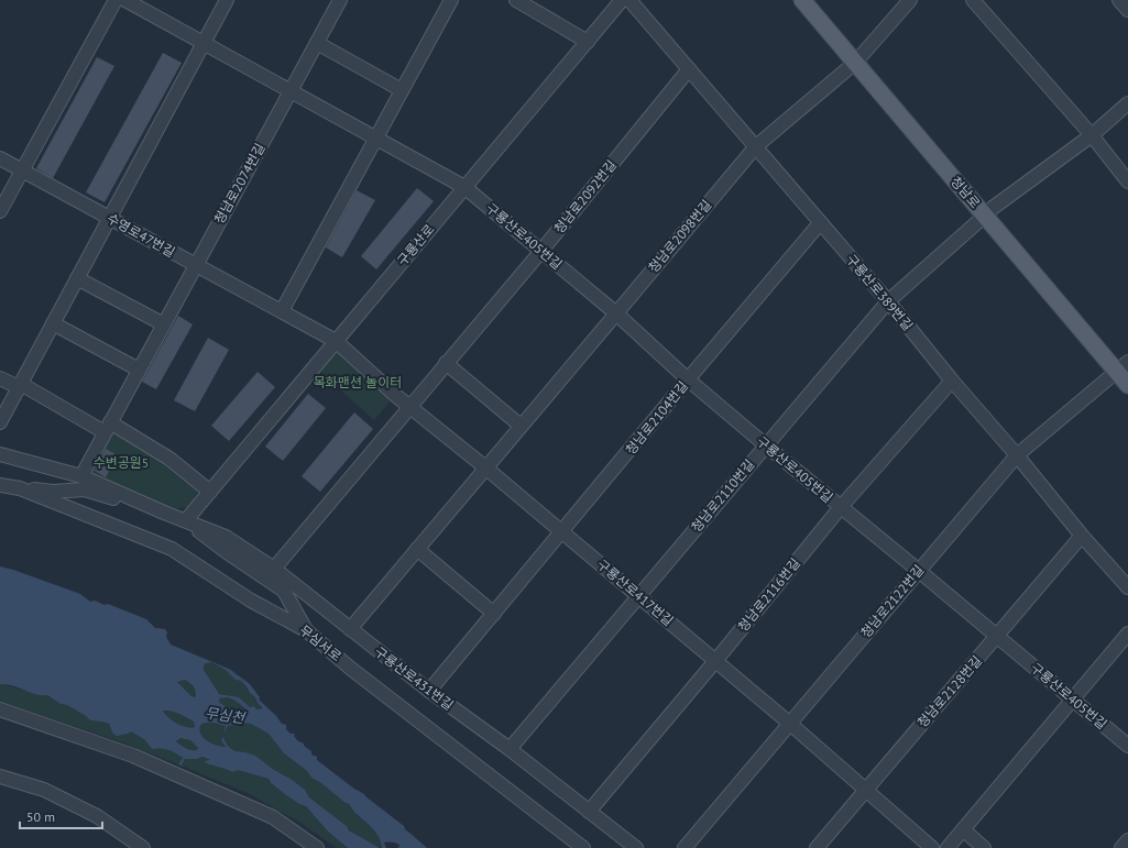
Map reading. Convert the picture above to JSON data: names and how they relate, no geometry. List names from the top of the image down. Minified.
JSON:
{"streets":{"main road":["청남로"],"street":["청남로2074번길","청남로2092번길","수영로47번길","구룡산로405번길","청남로2098번길","구룡산로","구룡산로389번길","청남로2104번길","청남로2110번길","구룡산로417번길","청남로2116번길","청남로2122번길","무심서로","구룡산로431번길","청남로2128번길"]},"crossings":[["청남로2074번길","수영로47번길"],["청남로2074번길","구룡산로405번길"],["청남로","청남로2098번길"],["청남로","청남로2110번길"],["청남로","청남로2122번길"],["청남로2092번길","구룡산로405번길"],["청남로2092번길","구룡산로389번길"],["청남로2092번길","구룡산로417번길"],["청남로2092번길","구룡산로431번길"],["수영로47번길","구룡산로"],["수영로47번길","구룡산로417번길"],["구룡산로405번길","청남로2098번길"],["구룡산로405번길","구룡산로"],["구룡산로405번길","청남로2104번길"],["구룡산로405번길","청남로2110번길"],["구룡산로405번길","청남로2116번길"],["구룡산로405번길","청남로2122번길"],["구룡산로405번길","청남로2128번길"],["청남로2098번길","구룡산로389번길"],["청남로2098번길","구룡산로417번길"],["청남로2098번길","구룡산로431번길"],["구룡산로","구룡산로417번길"],["구룡산로","구룡산로431번길"],["구룡산로389번길","청남로2104번길"],["구룡산로389번길","청남로2110번길"],["구룡산로389번길","청남로2116번길"],["구룡산로389번길","청남로2122번길"],["구룡산로389번길","청남로2128번길"],["청남로2104번길","구룡산로417번길"],["청남로2104번길","구룡산로431번길"],["청남로2110번길","구룡산로417번길"],["청남로2110번길","구룡산로431번길"],["구룡산로417번길","청남로2116번길"],["구룡산로417번길","청남로2122번길"],["구룡산로417번길","청남로2128번길"],["청남로2116번길","구룡산로431번길"]],"water":["무심천"],"parks":["목화맨션 놀이터","수변공원5"],"scale_bar":"50 m"}
